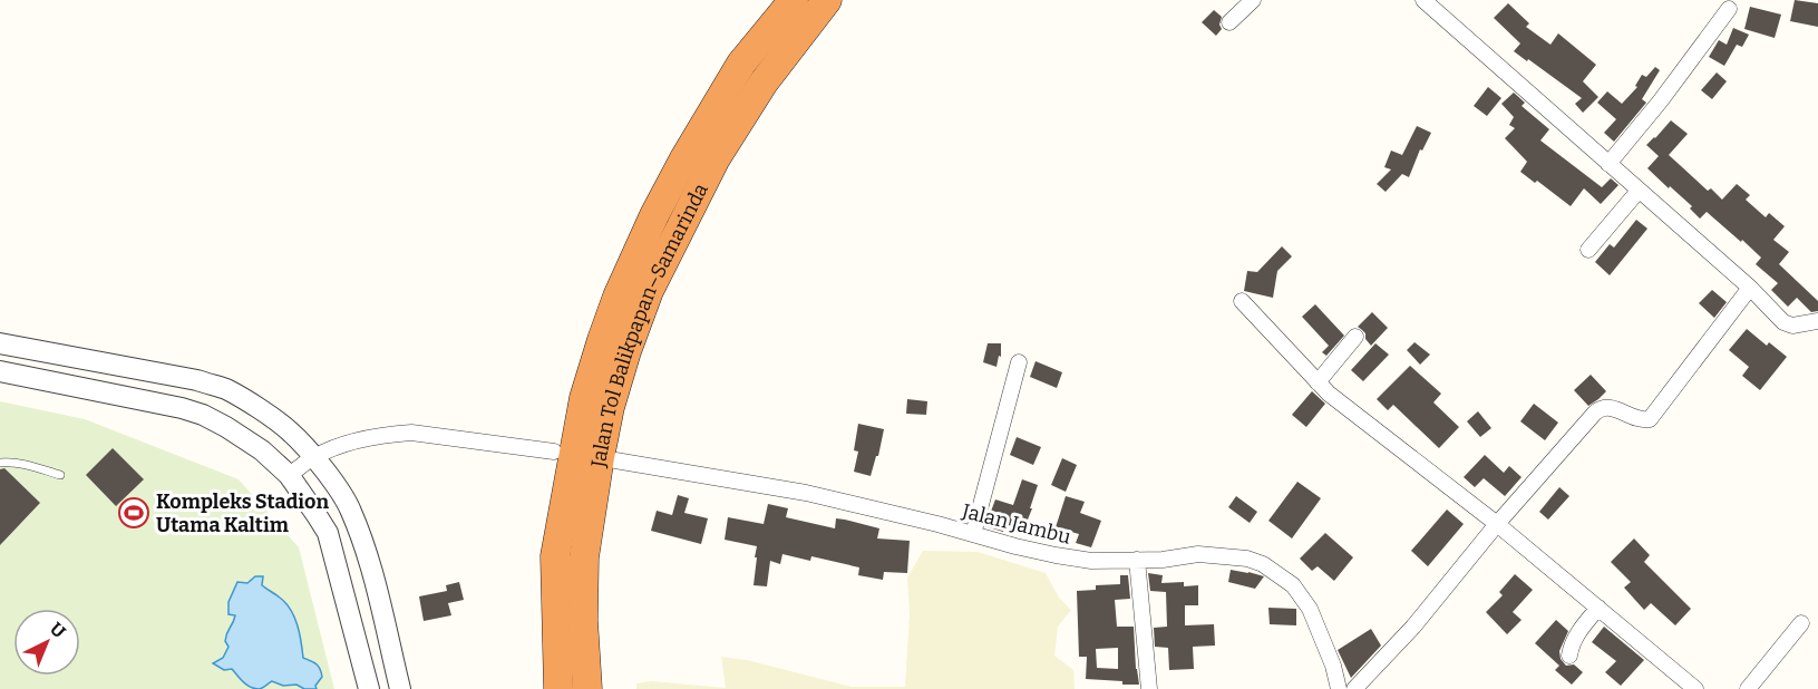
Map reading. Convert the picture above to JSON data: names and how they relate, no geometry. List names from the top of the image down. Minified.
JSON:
{"streets":{"highway":["Jalan Tol Balikpapan–Samarinda"],"street":["Jalan Jambu"]},"places":{"sports":["Kompleks Stadion Utama Kaltim"]},"north":"top right"}
